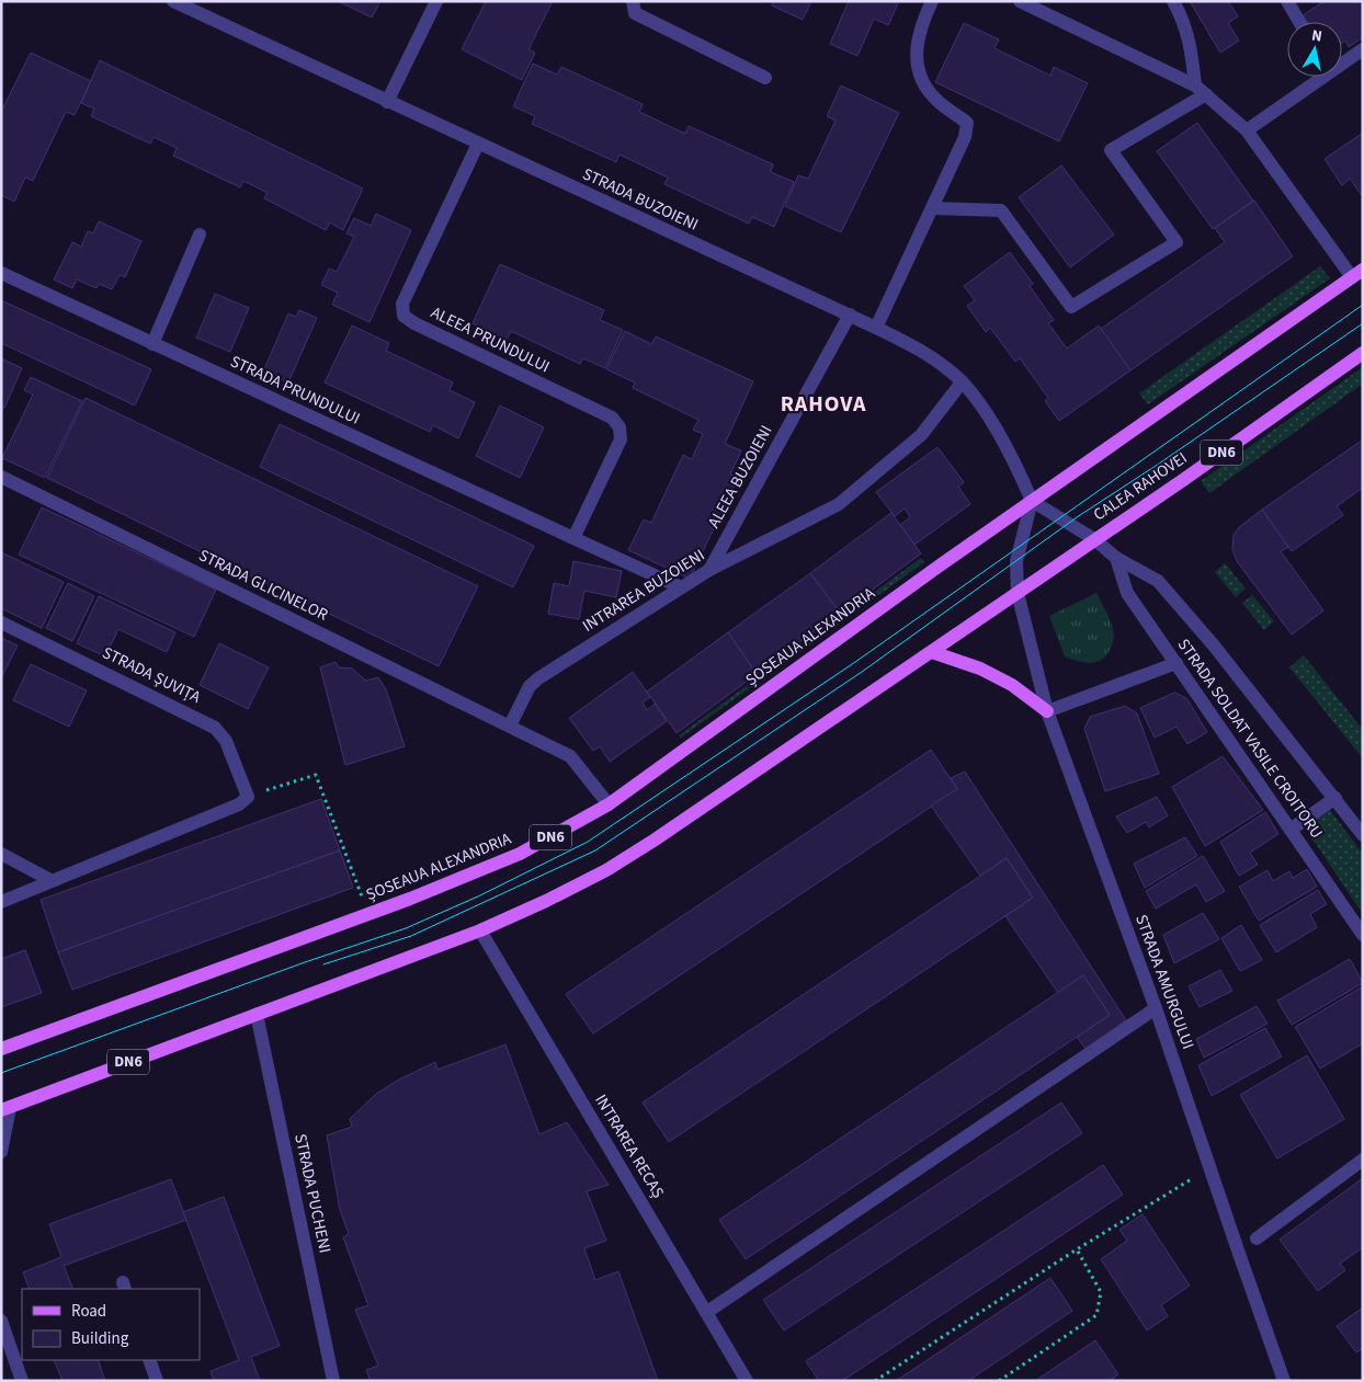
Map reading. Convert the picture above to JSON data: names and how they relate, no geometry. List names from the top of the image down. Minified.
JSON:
{"streets":{"main road":["DN6","CALEA RAHOVEI","ȘOSEAUA ALEXANDRIA"],"street":["STRADA BUZOIENI","ALEEA PRUNDULUI","STRADA PRUNDULUI","ALEEA BUZOIENI","STRADA GLICINELOR","INTRAREA BUZOIENI","STRADA ȘUVIȚA","STRADA SOLDAT VASILE CROITORU","STRADA AMURGULUI","INTRAREA RECAȘ","STRADA PUCHENI"]},"crossings":[["STRADA BUZOIENI","ALEEA PRUNDULUI"],["STRADA BUZOIENI","DN6"],["STRADA BUZOIENI","ALEEA BUZOIENI"],["STRADA BUZOIENI","INTRAREA BUZOIENI"],["STRADA BUZOIENI","ȘOSEAUA ALEXANDRIA"],["STRADA BUZOIENI","STRADA SOLDAT VASILE CROITORU"],["STRADA BUZOIENI","STRADA AMURGULUI"],["ALEEA PRUNDULUI","STRADA PRUNDULUI"],["STRADA PRUNDULUI","INTRAREA BUZOIENI"],["DN6","CALEA RAHOVEI"],["DN6","ȘOSEAUA ALEXANDRIA"],["DN6","STRADA SOLDAT VASILE CROITORU"],["DN6","STRADA AMURGULUI"],["DN6","INTRAREA RECAȘ"],["DN6","STRADA PUCHENI"],["ALEEA BUZOIENI","INTRAREA BUZOIENI"],["CALEA RAHOVEI","STRADA SOLDAT VASILE CROITORU"],["CALEA RAHOVEI","STRADA AMURGULUI"],["STRADA GLICINELOR","INTRAREA BUZOIENI"],["ȘOSEAUA ALEXANDRIA","STRADA SOLDAT VASILE CROITORU"],["ȘOSEAUA ALEXANDRIA","STRADA AMURGULUI"],["STRADA SOLDAT VASILE CROITORU","STRADA AMURGULUI"]],"districts":["RAHOVA"],"legend":["Road","Building"],"north":"top"}
